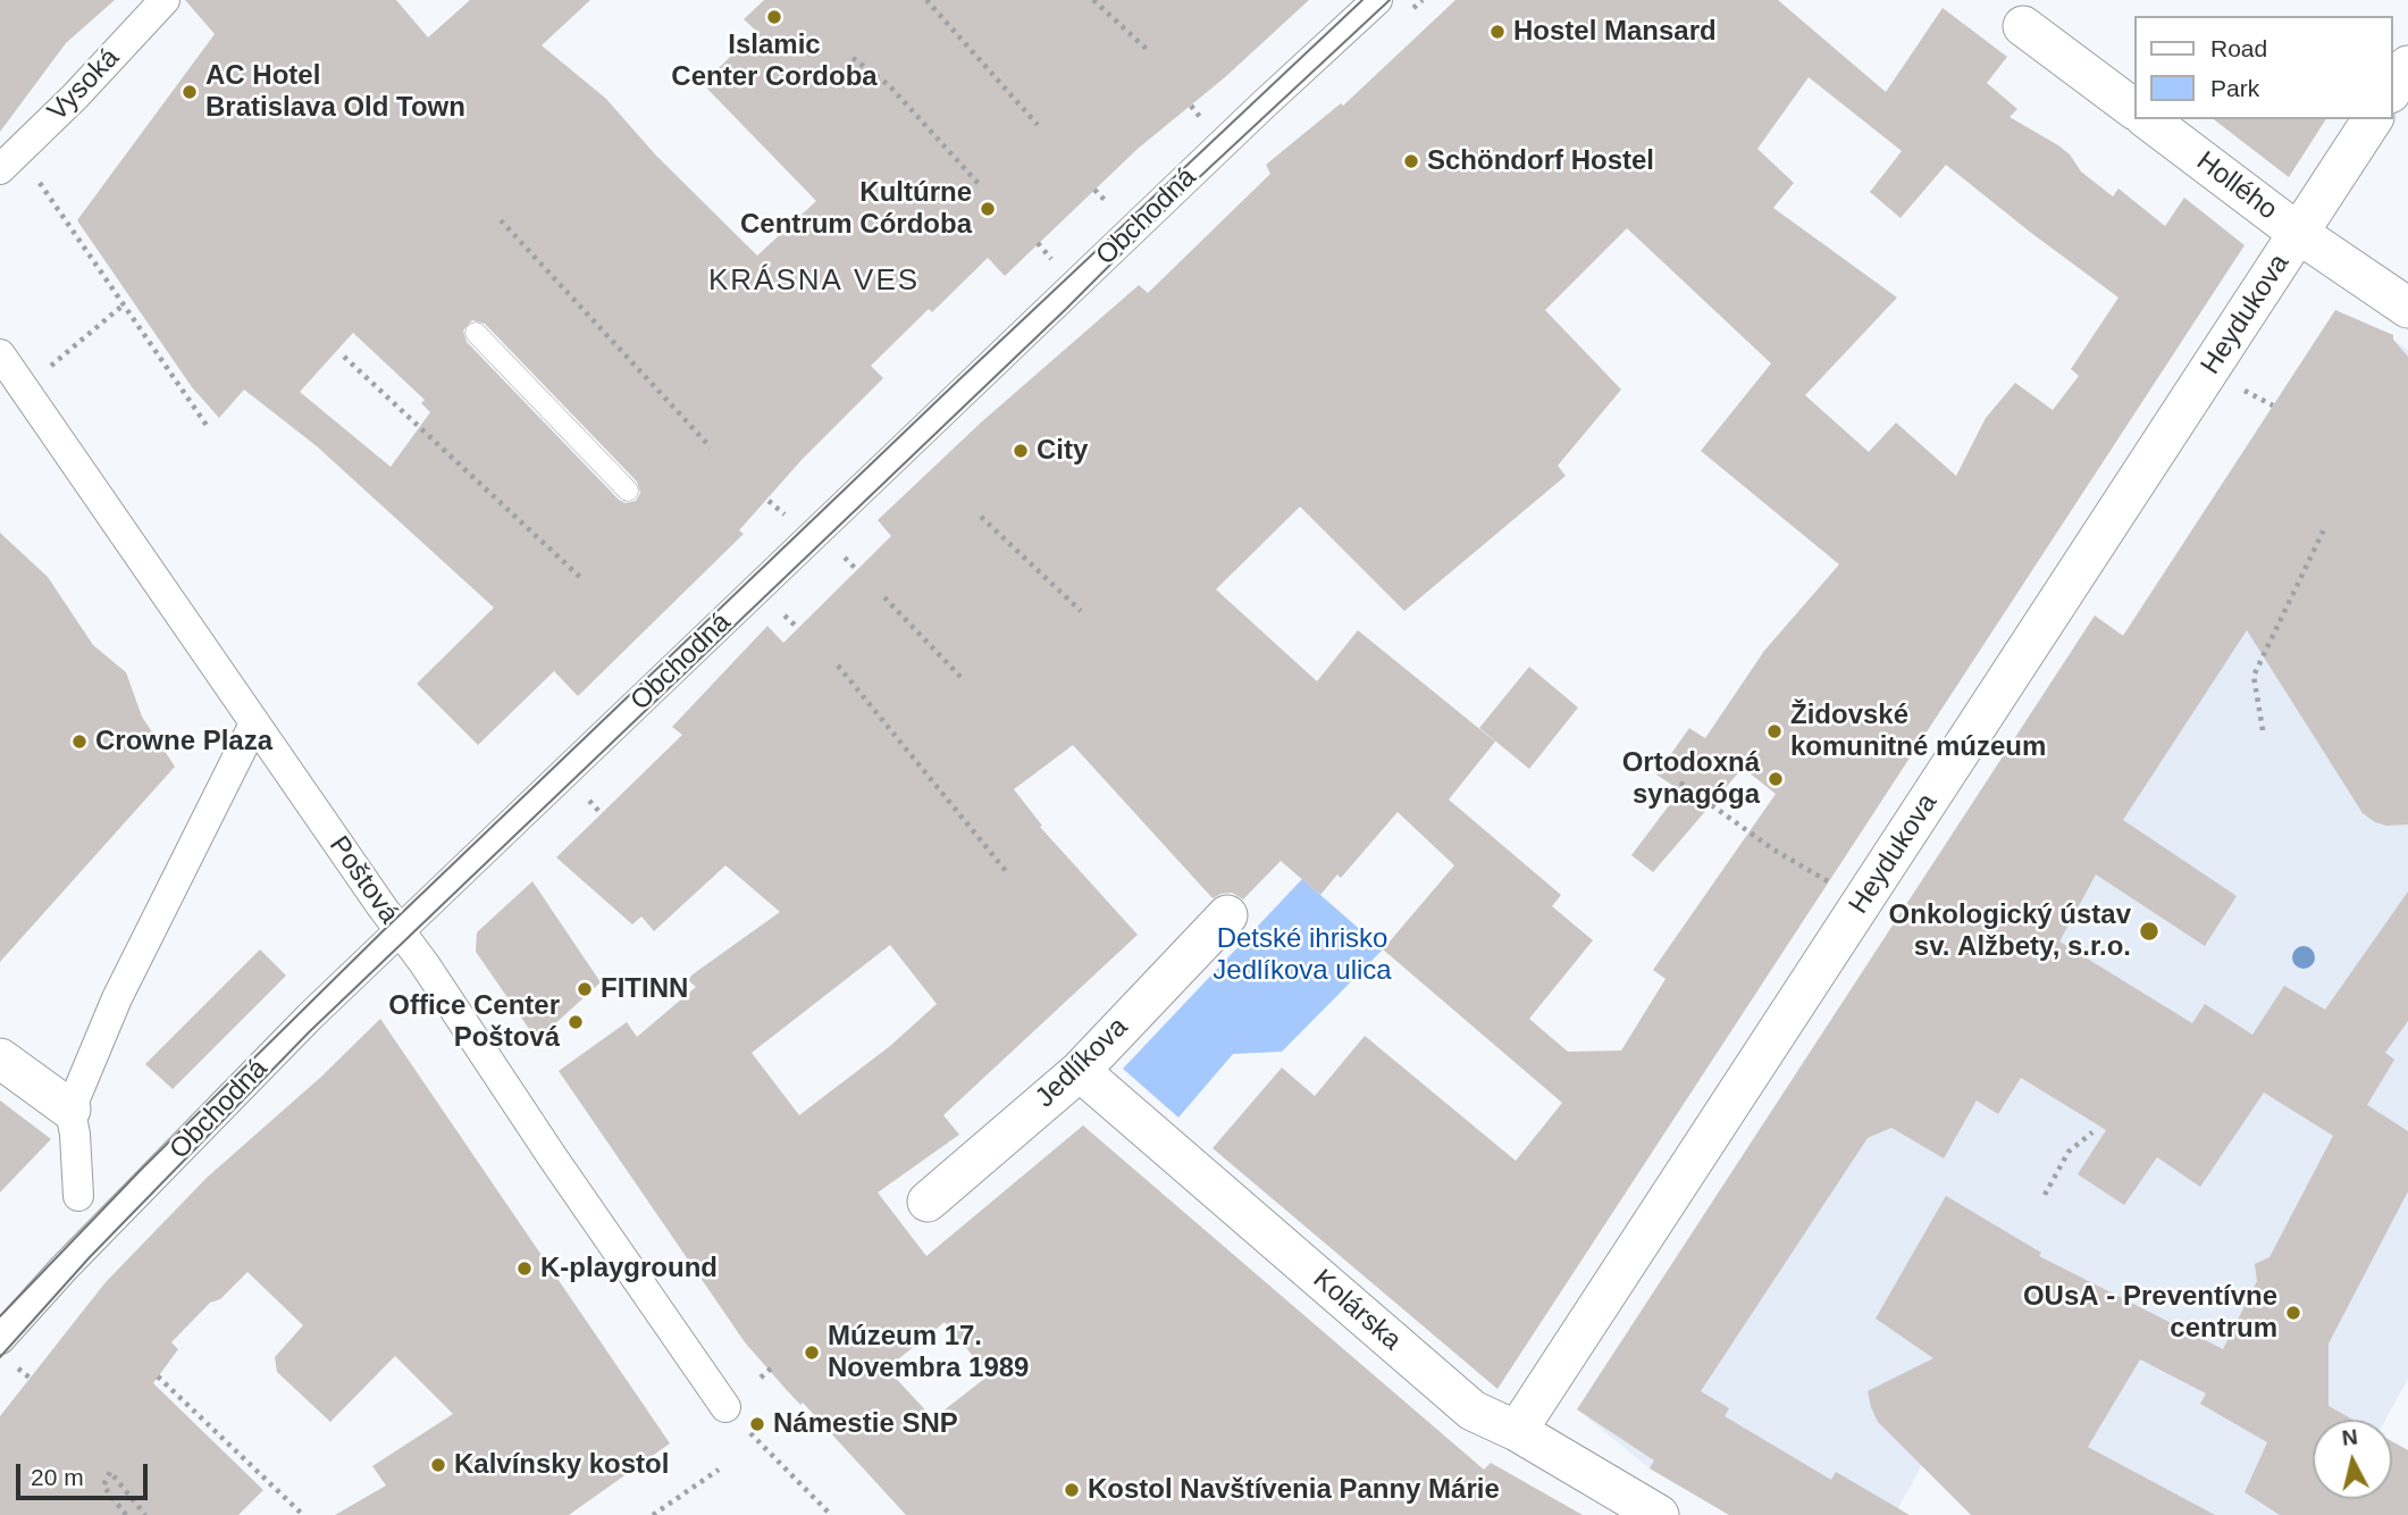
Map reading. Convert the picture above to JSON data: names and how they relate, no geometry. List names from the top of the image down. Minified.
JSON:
{"streets":{"street":["Vysoká","Hollého","Obchodná","Heydukova","Poštová","Jedlíkova","Kolárska"]},"crossings":[["Hollého","Heydukova"],["Obchodná","Poštová"],["Heydukova","Kolárska"],["Jedlíkova","Kolárska"]],"districts":["KRÁSNA VES"],"parks":["Detské ihrisko Jedlíkova ulica"],"places":["Islamic Center Cordoba","Hostel Mansard","AC Hotel Bratislava Old Town","Schöndorf Hostel","Kultúrne Centrum Córdoba","City","Židovské komunitné múzeum","Crowne Plaza","Ortodoxná synagóga","Onkologický ústav sv. Alžbety, s.r.o.","FITINN","Office Center Poštová","K-playground","OUsA - Preventívne centrum","Múzeum 17. Novembra 1989","Námestie SNP","Kalvínsky kostol","Kostol Navštívenia Panny Márie"],"legend":["Road","Park"],"scale_bar":"20 m","north":"top"}
